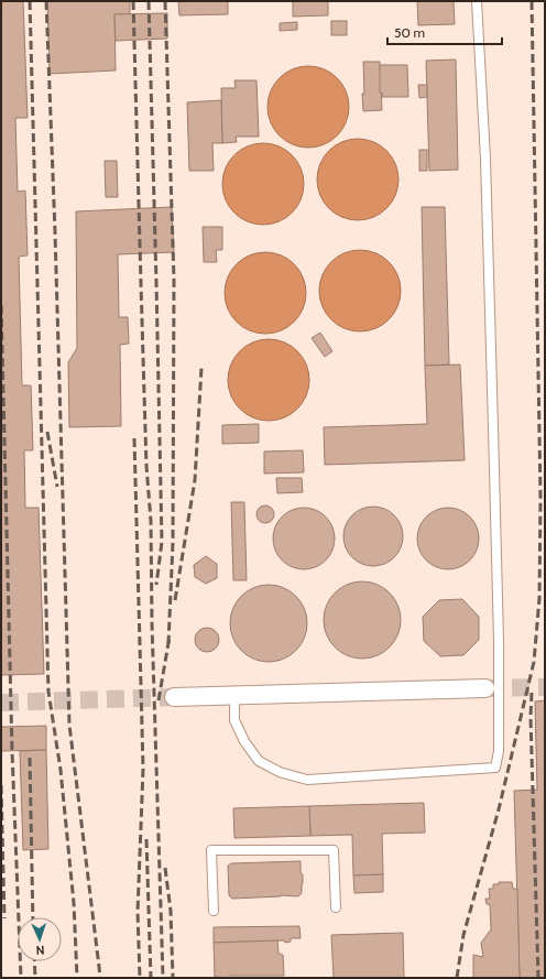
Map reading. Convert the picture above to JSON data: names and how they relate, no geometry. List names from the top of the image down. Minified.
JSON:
{"scale_bar":"50 m","north":"bottom"}
